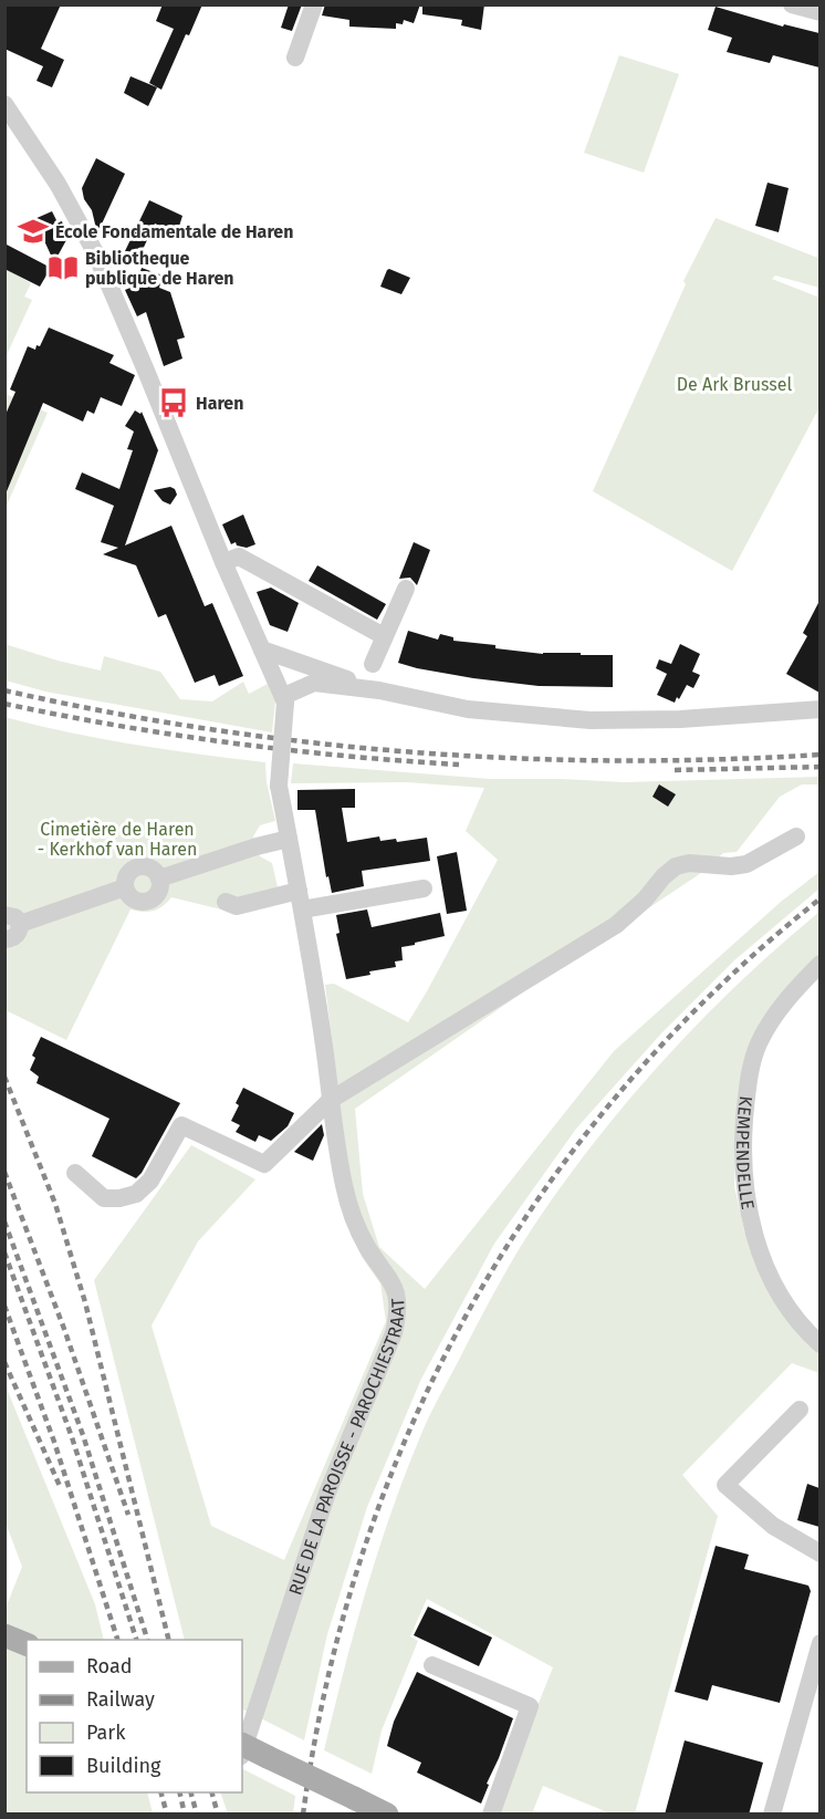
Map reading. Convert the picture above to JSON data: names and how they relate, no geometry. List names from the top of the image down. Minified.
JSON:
{"streets":{"street":["KEMPENDELLE","RUE DE LA PAROISSE - PAROCHIESTRAAT"]},"parks":["De Ark Brussel","Cimetière de Haren - Kerkhof van Haren"],"places":{"school or university":["École Fondamentale de Haren"],"library":["Bibliotheque publique de Haren"],"bus stop":["Haren"]},"legend":["Road","Railway","Park","Building"]}
